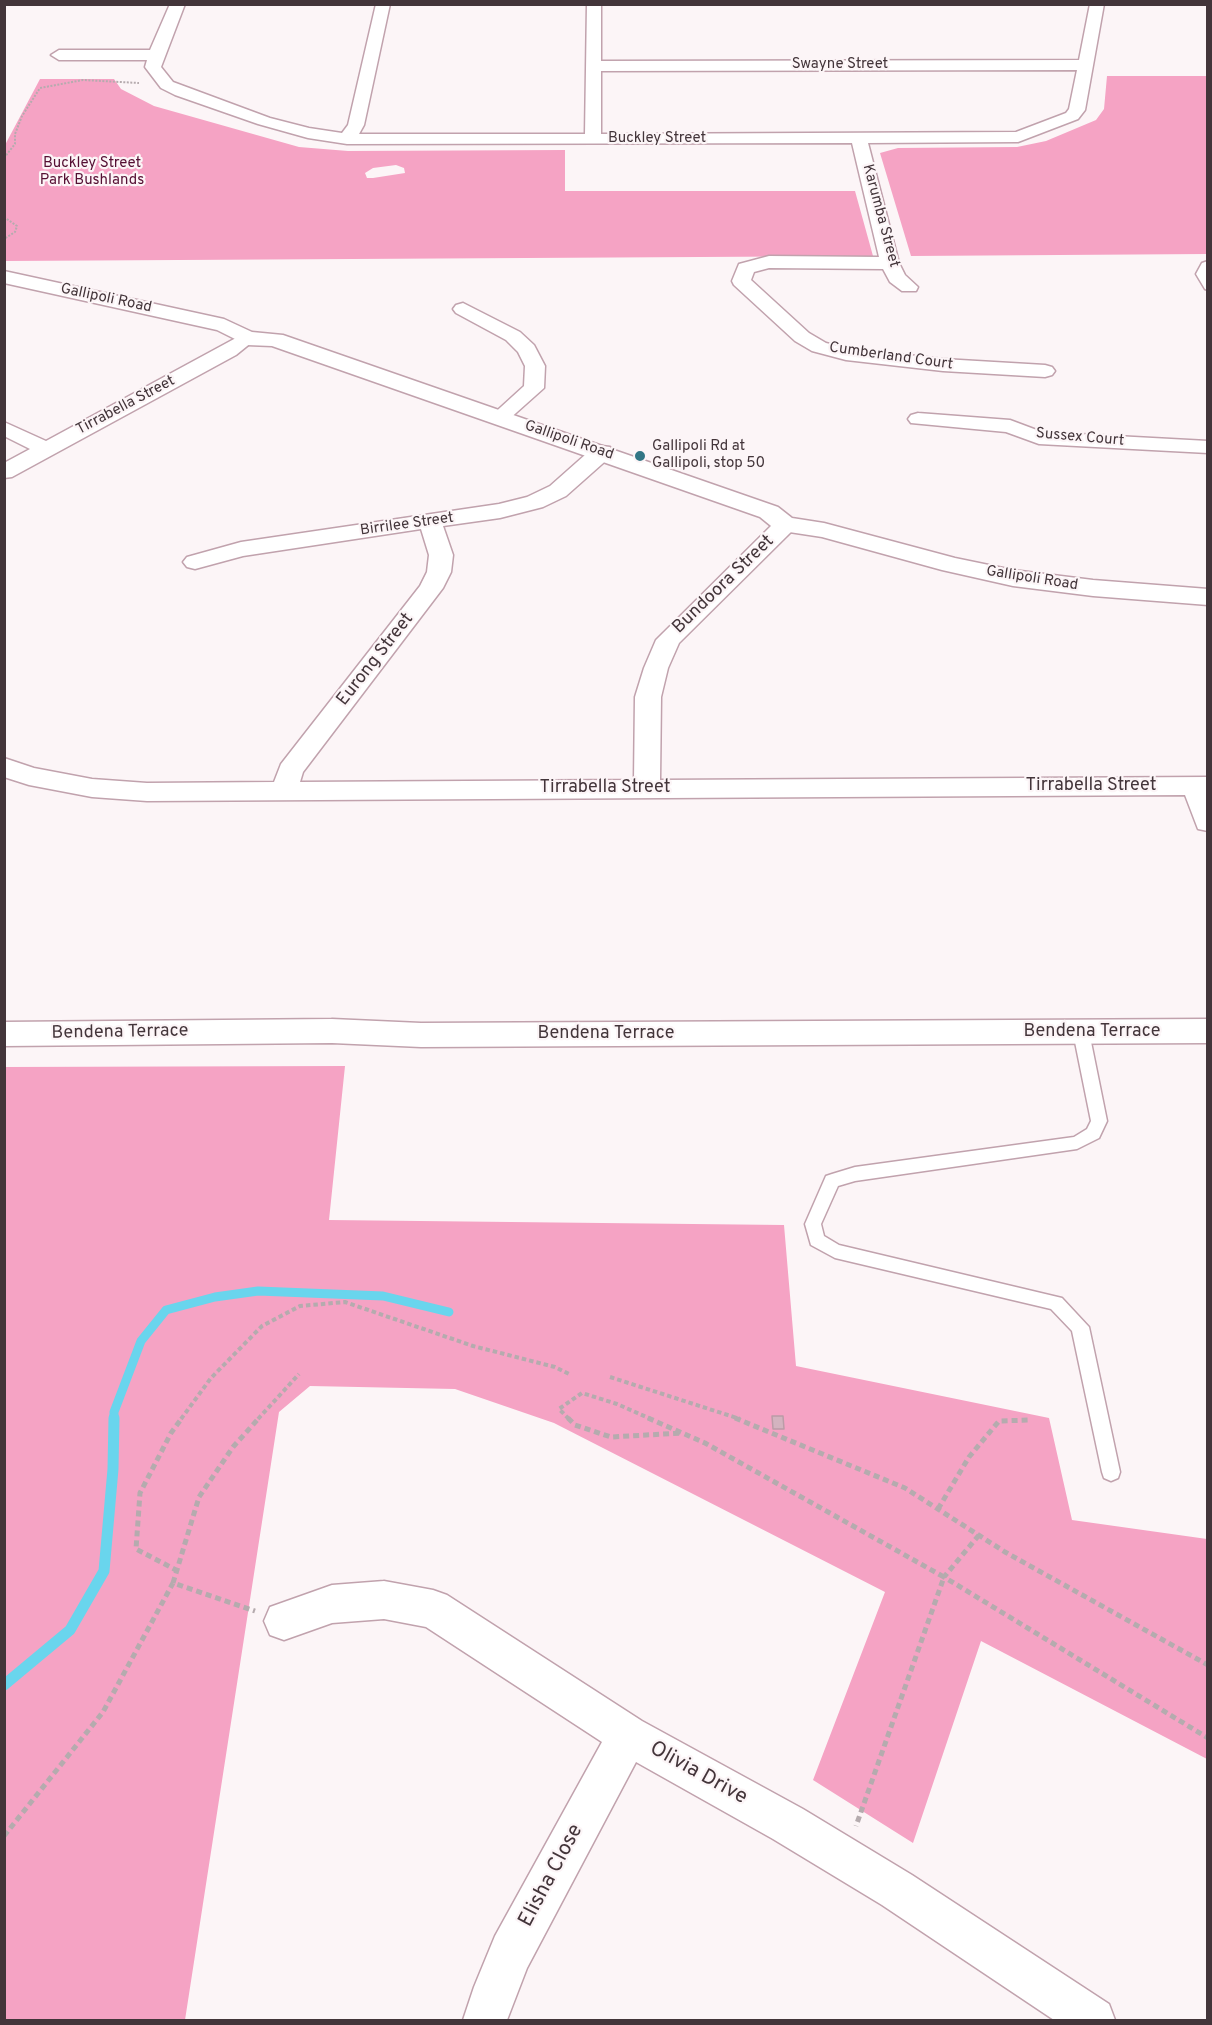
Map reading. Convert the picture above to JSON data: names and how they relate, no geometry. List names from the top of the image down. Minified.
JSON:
{"streets":{"street":["Swayne Street","Buckley Street","Karumba Street","Gallipoli Road","Cumberland Court","Tirrabella Street","Sussex Court","Birrilee Street","Bundoora Street","Eurong Street","Bendena Terrace","Olivia Drive","Elisha Close"]},"crossings":[["Swayne Street","Buckley Street"],["Buckley Street","Karumba Street"],["Karumba Street","Cumberland Court"],["Gallipoli Road","Tirrabella Street"],["Gallipoli Road","Birrilee Street"],["Gallipoli Road","Bundoora Street"],["Tirrabella Street","Bundoora Street"],["Tirrabella Street","Eurong Street"],["Birrilee Street","Eurong Street"],["Olivia Drive","Elisha Close"]],"parks":["Buckley Street Park Bushlands"],"places":["Gallipoli Rd at Gallipoli, stop 50"]}
